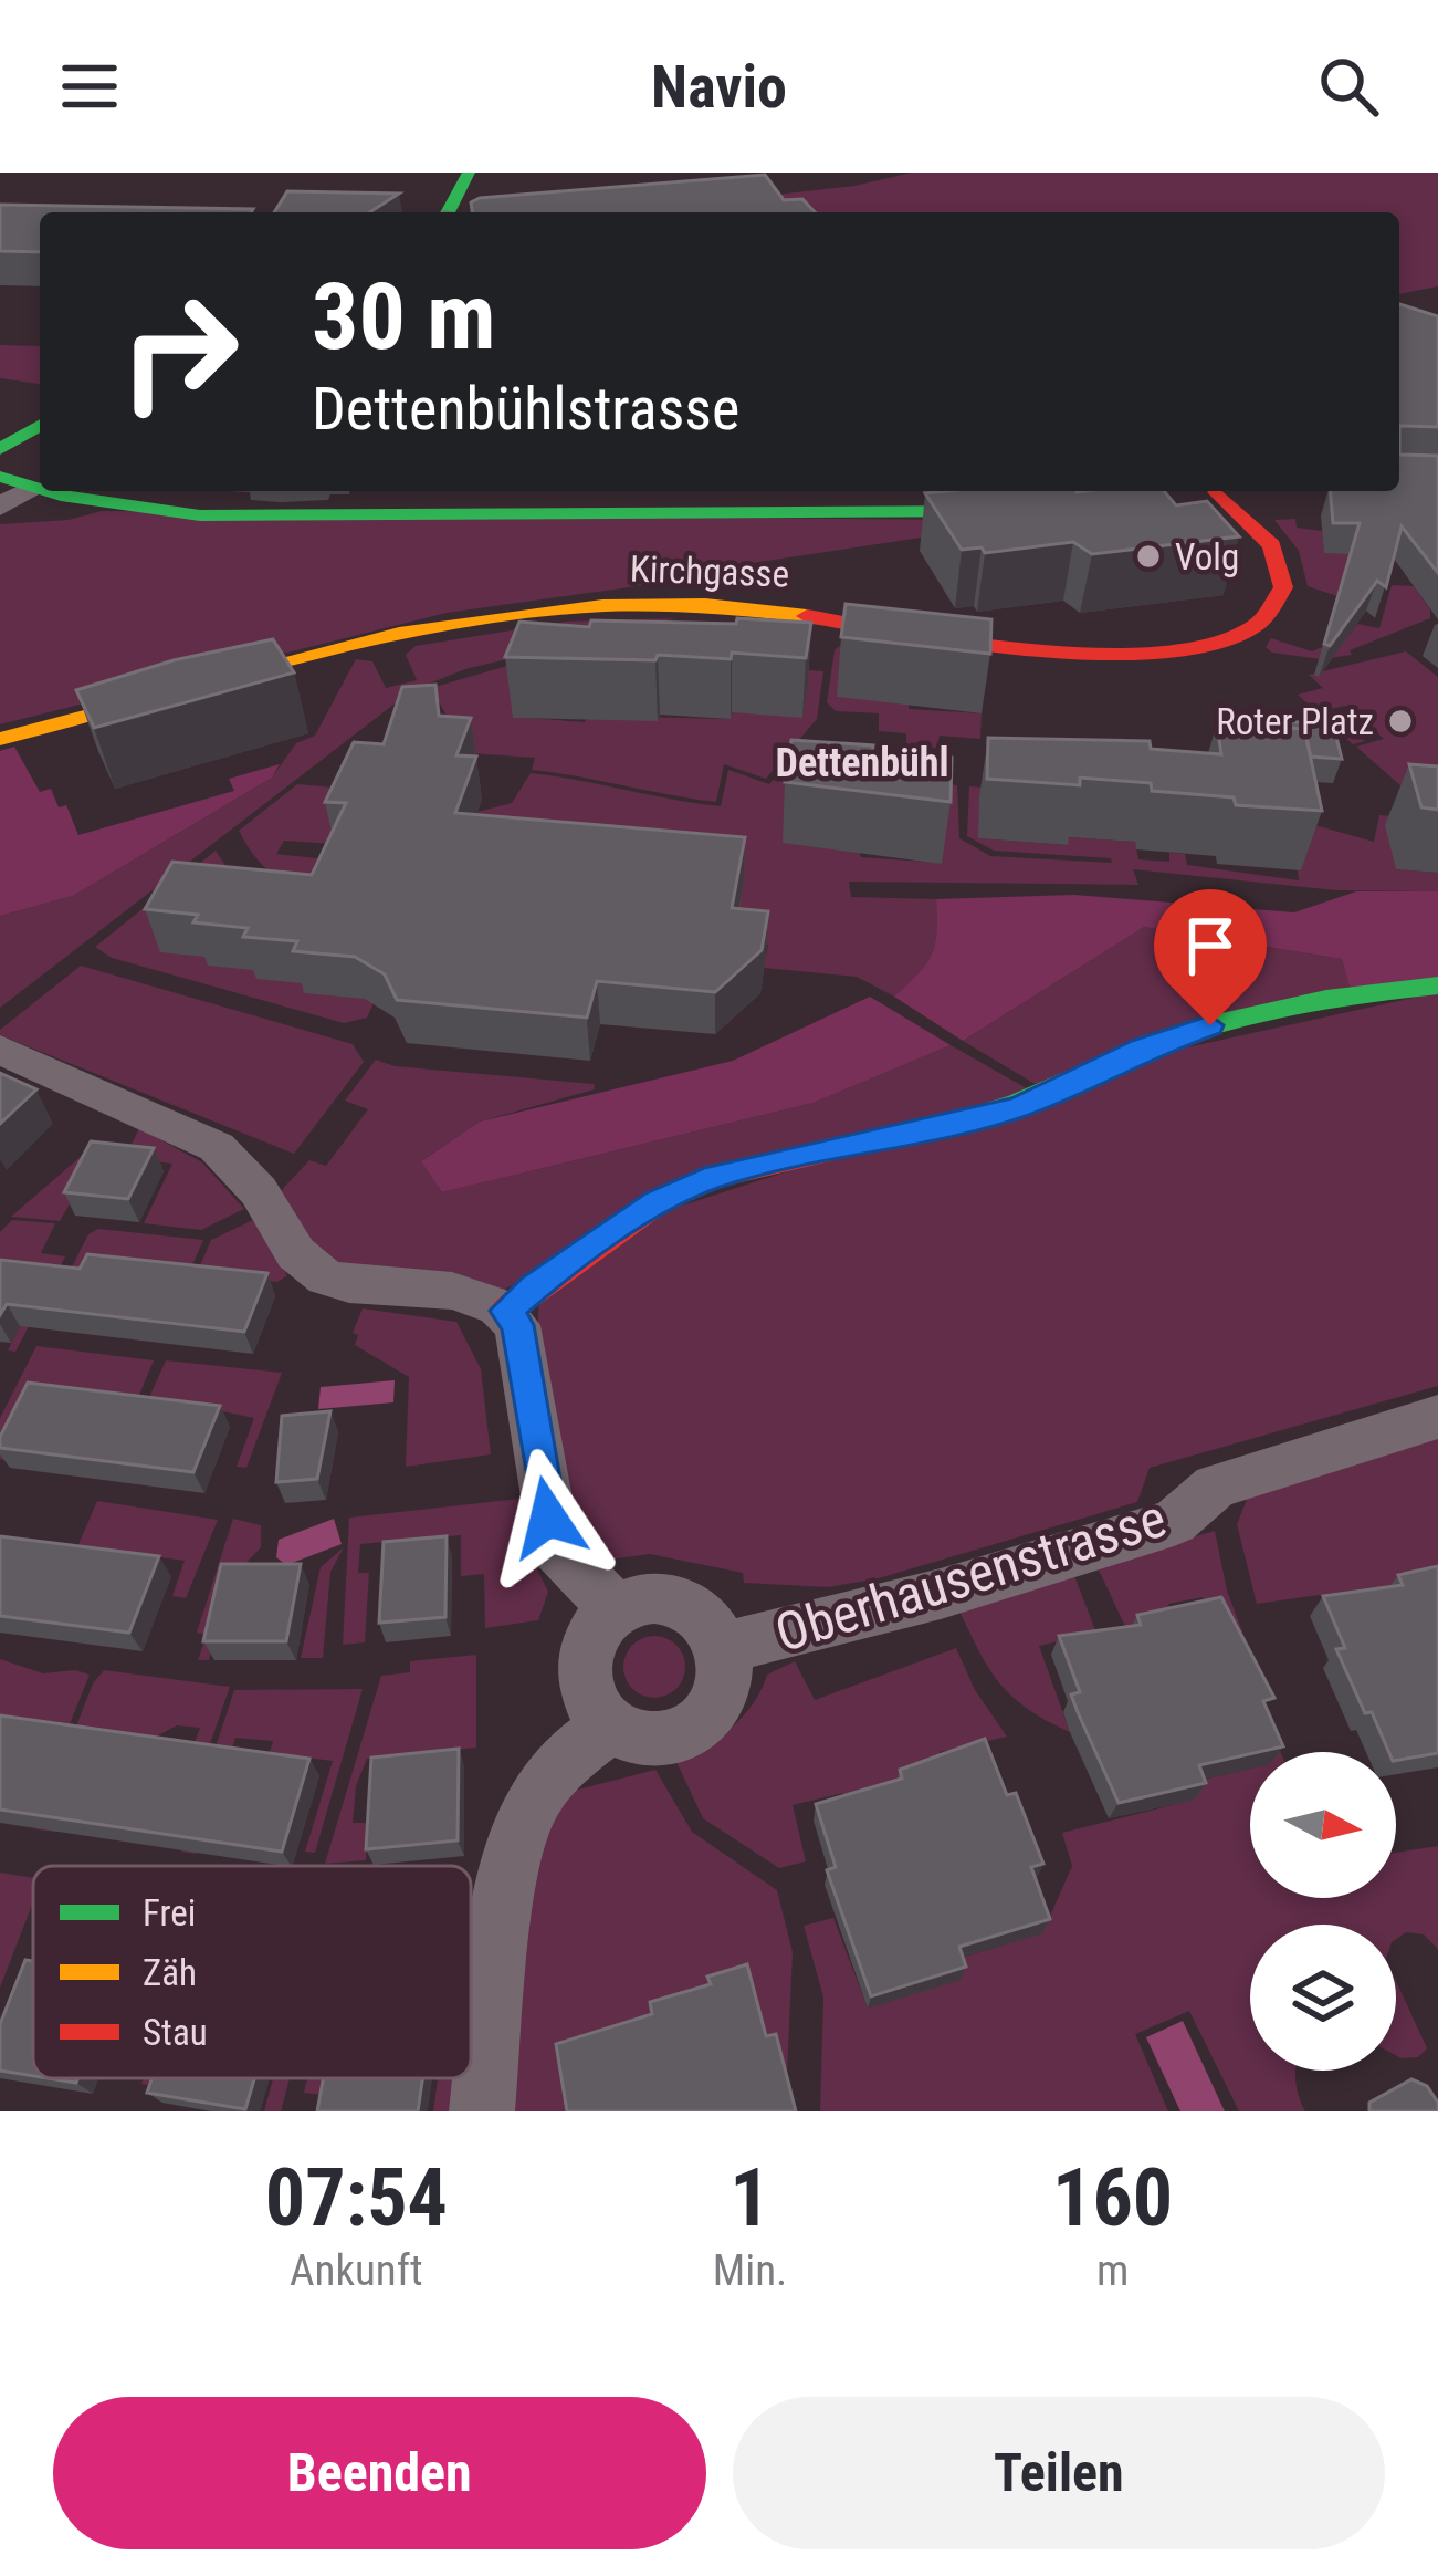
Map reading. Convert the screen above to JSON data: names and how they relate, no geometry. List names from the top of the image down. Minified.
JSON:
{"streets":{"street":["Kirchgasse","Oberhausenstrasse"]},"districts":["Dettenbühl"],"places":["Volg","Roter Platz"],"legend":["Frei","Zäh","Stau"],"north":"right","page":{"header":"Navio","turn":["30 m","Dettenbühlstrasse"],"eta":["07:54","Ankunft","1","Min.","160","m"],"buttons":["Beenden","Teilen"]}}
